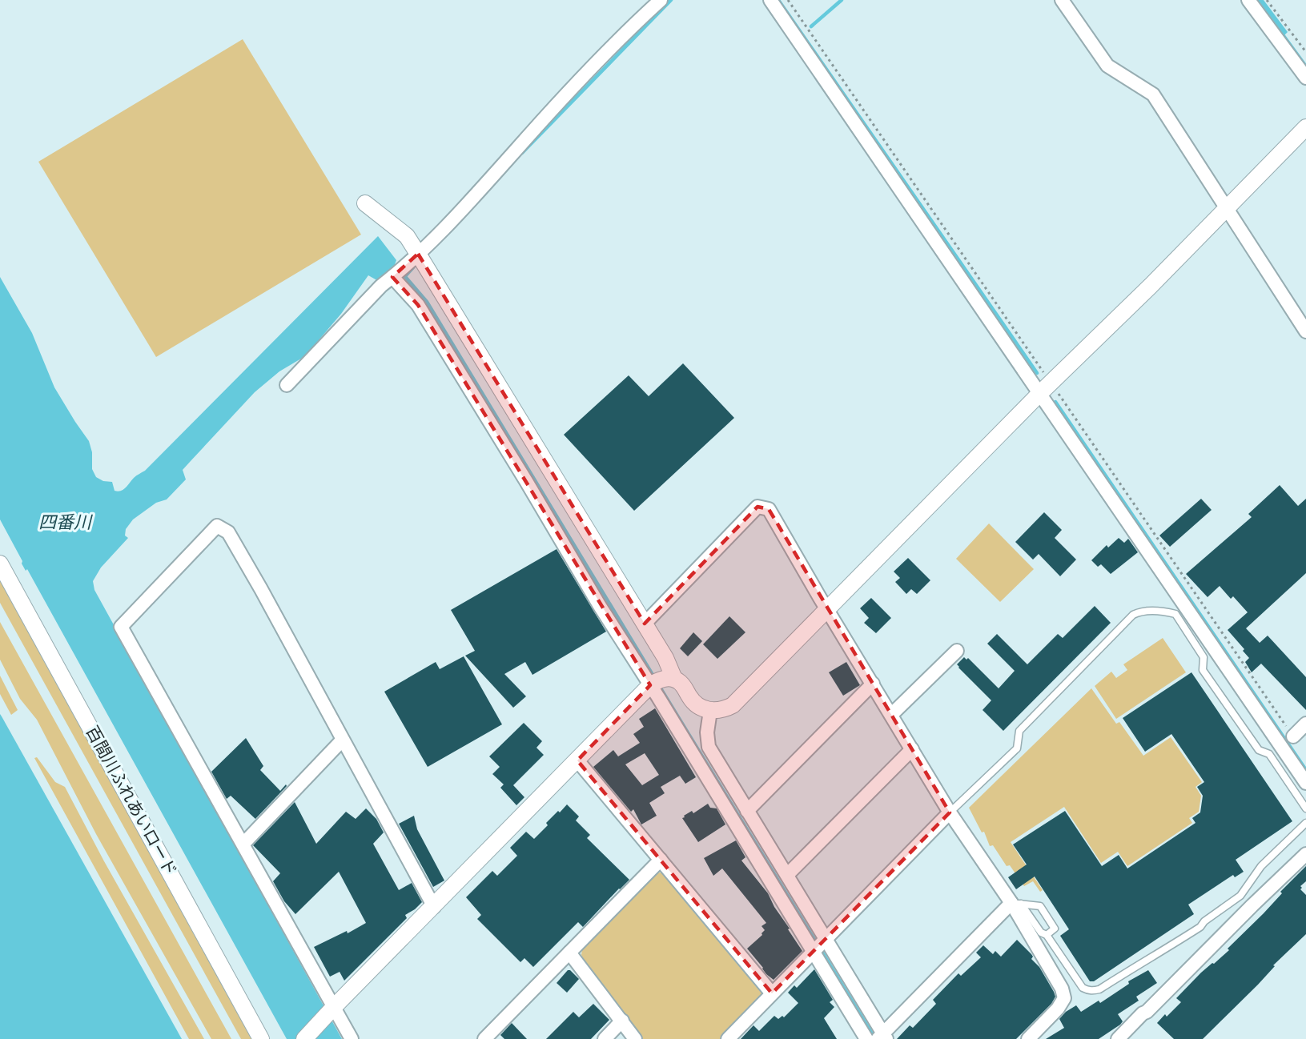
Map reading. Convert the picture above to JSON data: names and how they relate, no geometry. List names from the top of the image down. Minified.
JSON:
{"streets":{"street":["百間川ふれあいロード"]},"water":["四番川"]}
